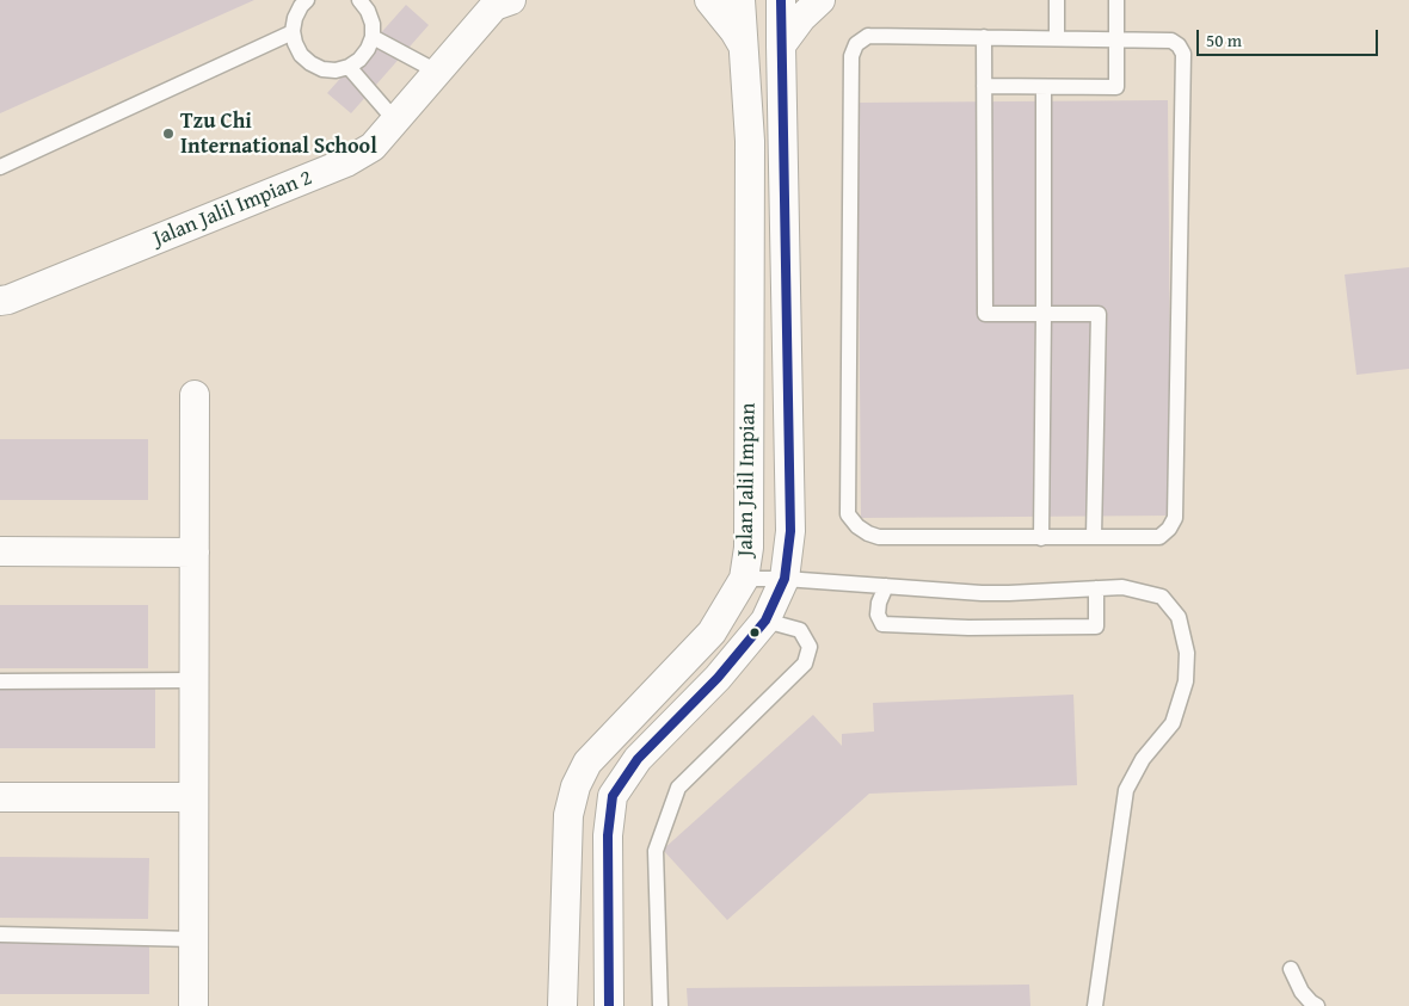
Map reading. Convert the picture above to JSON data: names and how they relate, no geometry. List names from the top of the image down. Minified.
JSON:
{"streets":{"street":["Jalan Jalil Impian 2","Jalan Jalil Impian"]},"places":["Tzu Chi International School"],"scale_bar":"50 m"}
